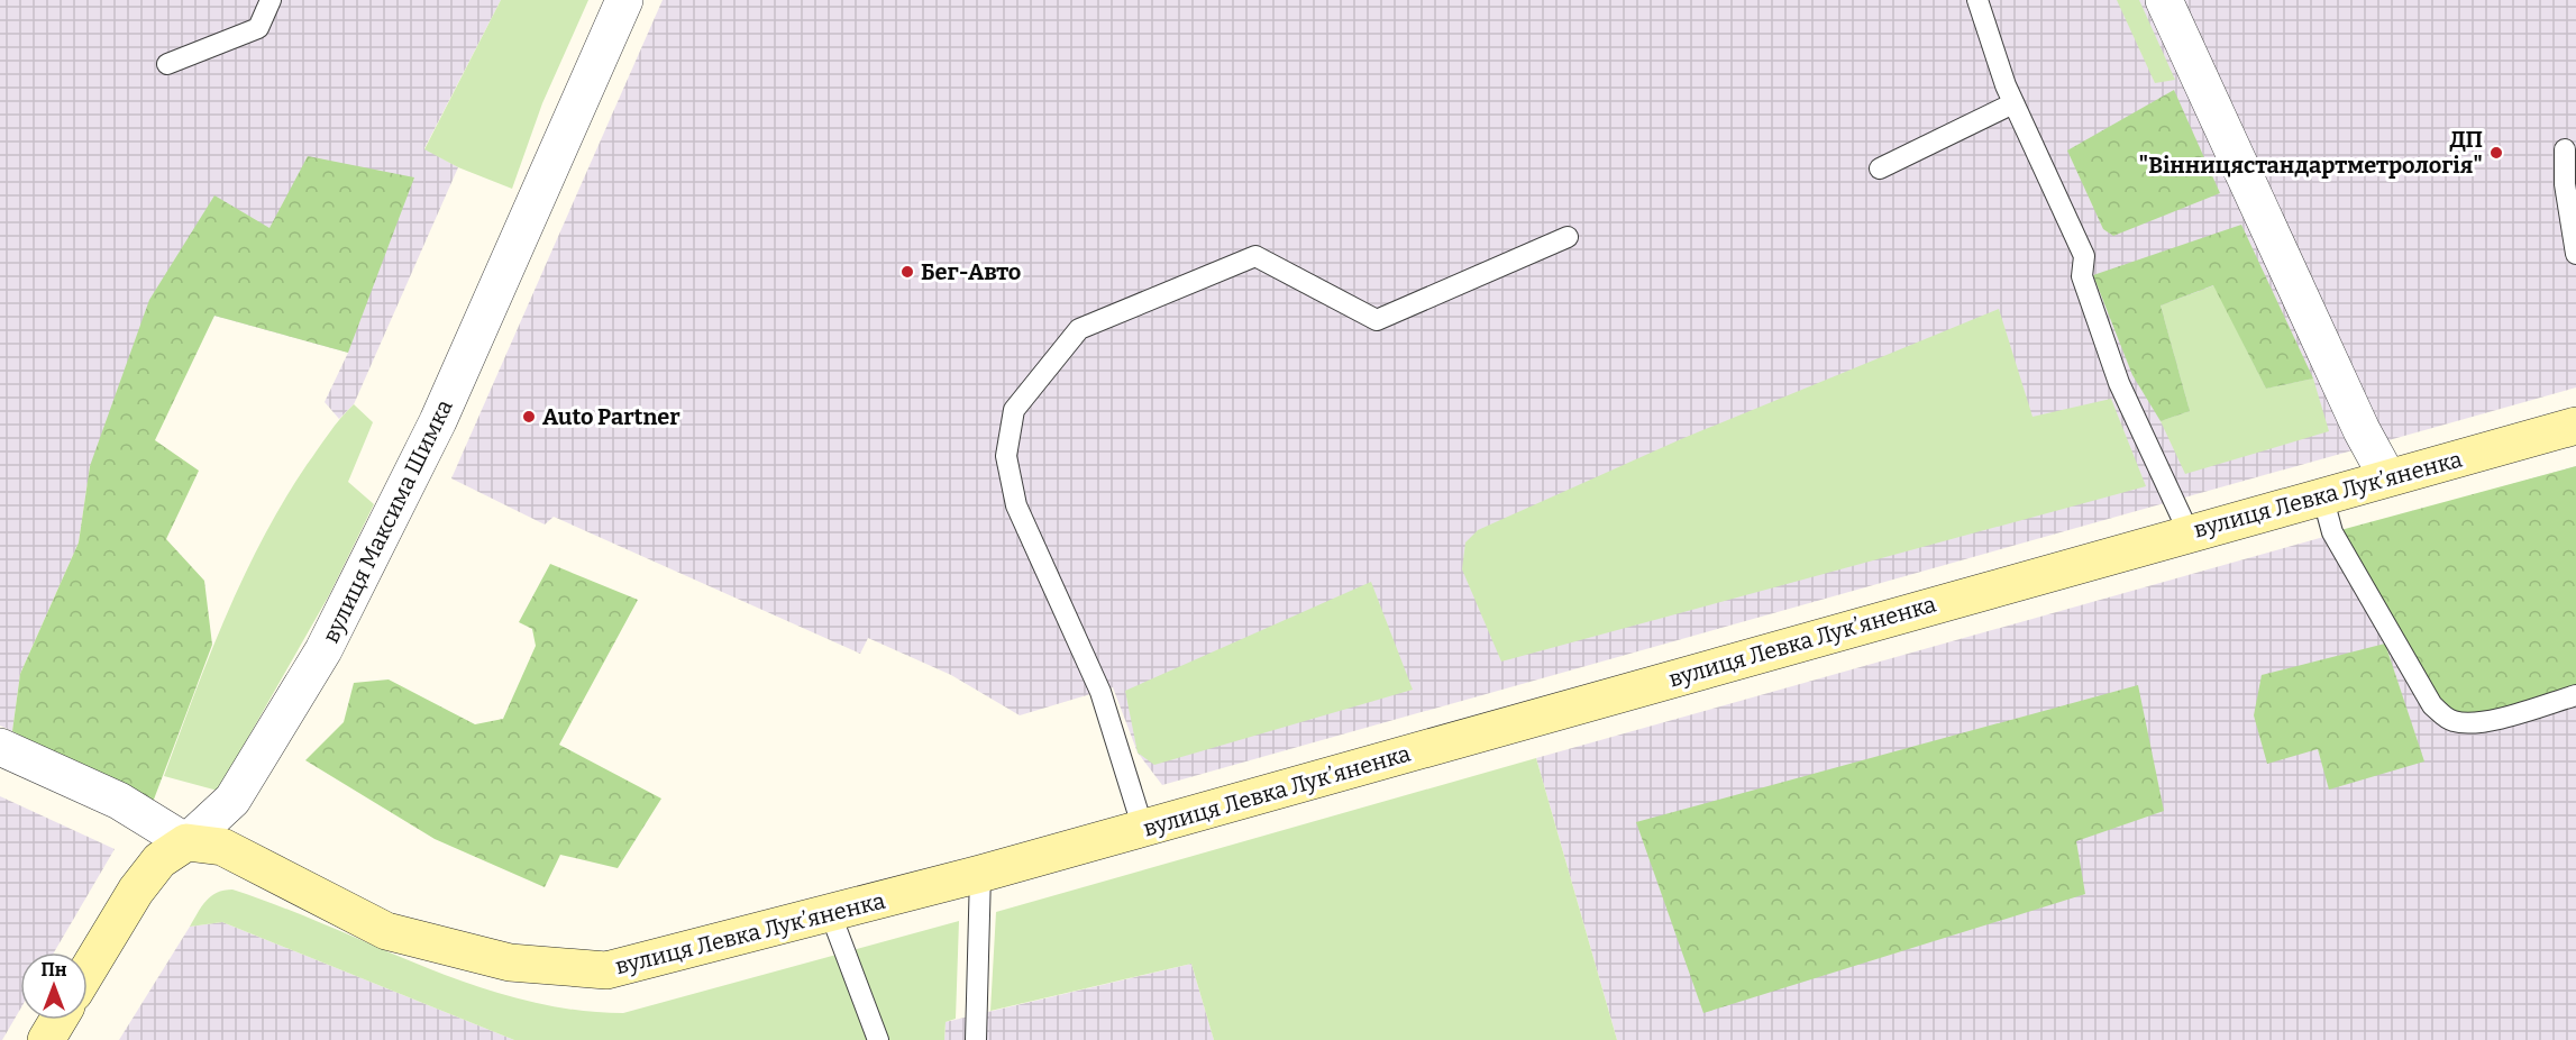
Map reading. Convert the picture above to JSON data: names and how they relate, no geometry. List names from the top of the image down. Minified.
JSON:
{"streets":{"main road":["вулиця Левка Лукʼяненка","вулиця Максима Шимка"]},"crossings":[["вулиця Левка Лукʼяненка","вулиця Максима Шимка"]],"places":["ДП \"Вінницястандартметрологія\"","Бег-Авто","Auto Partner"],"north":"top"}
